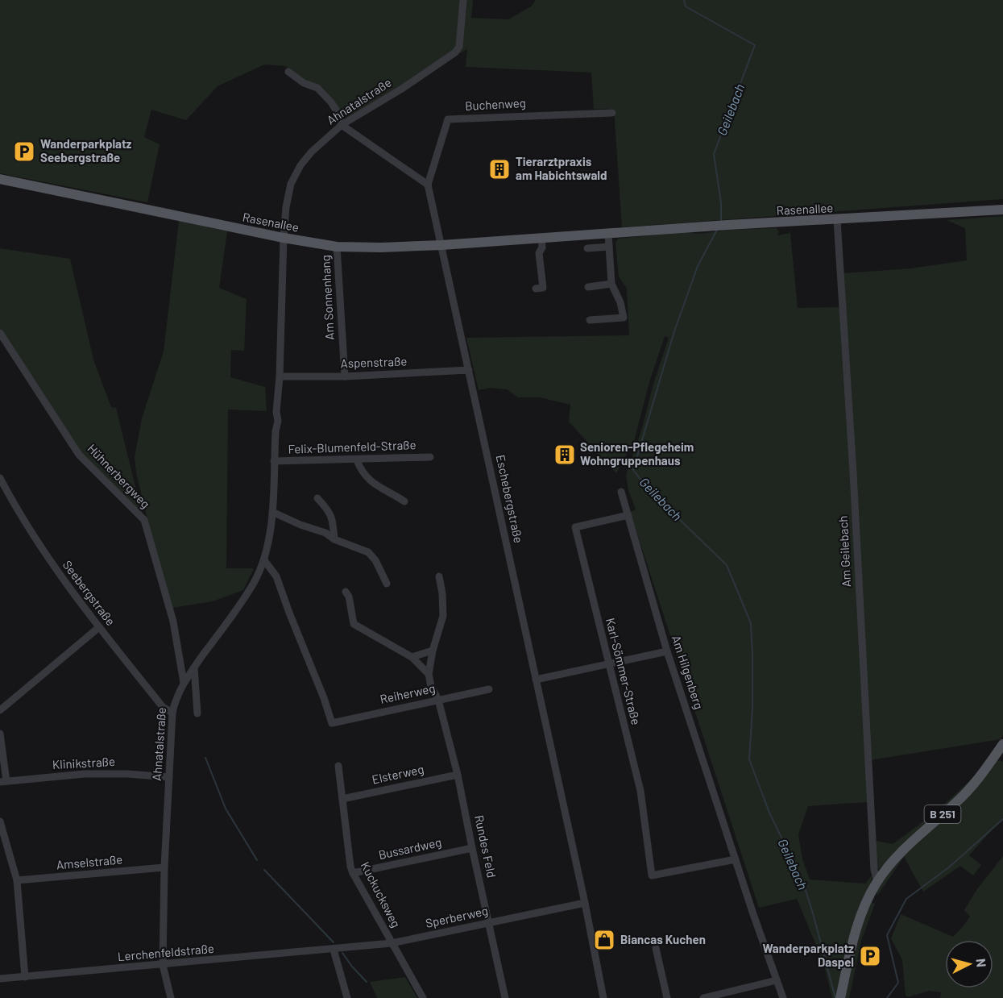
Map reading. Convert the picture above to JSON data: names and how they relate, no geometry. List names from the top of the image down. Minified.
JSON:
{"streets":{"main road":["Rasenallee","B 251"],"street":["Ahnatalstraße","Buchenweg","Am Sonnenhang","Aspenstraße","Felix-Blumenfeld-Straße","Hühnerbergweg","Eschebergstraße","Am Geilebach","Seebergstraße","Karl-Sömmer-Straße","Am Hilgenberg","Reiherweg","Klinikstraße","Elsterweg","Rundes Feld","Bussardweg","Amselstraße","Kuckucksweg","Sperberweg","Lerchenfeldstraße"]},"crossings":[["Ahnatalstraße","Rasenallee"],["Ahnatalstraße","Aspenstraße"],["Ahnatalstraße","Felix-Blumenfeld-Straße"],["Ahnatalstraße","Hühnerbergweg"],["Ahnatalstraße","Seebergstraße"],["Ahnatalstraße","Reiherweg"],["Ahnatalstraße","Klinikstraße"],["Ahnatalstraße","Amselstraße"],["Ahnatalstraße","Lerchenfeldstraße"],["Buchenweg","Eschebergstraße"],["Rasenallee","Am Sonnenhang"],["Rasenallee","Eschebergstraße"],["Rasenallee","Am Geilebach"],["Am Sonnenhang","Aspenstraße"],["Aspenstraße","Eschebergstraße"],["Eschebergstraße","Sperberweg"],["Am Geilebach","B 251"],["Karl-Sömmer-Straße","Am Hilgenberg"],["Reiherweg","Rundes Feld"],["Elsterweg","Rundes Feld"],["Elsterweg","Kuckucksweg"],["Rundes Feld","Bussardweg"],["Rundes Feld","Sperberweg"],["Bussardweg","Kuckucksweg"],["Kuckucksweg","Sperberweg"],["Sperberweg","Lerchenfeldstraße"]],"water":["Geilebach"],"places":{"parking":["Wanderparkplatz Seebergstraße","Wanderparkplatz Daspel"],"building":["Tierarztpraxis am Habichtswald","Senioren-Pflegeheim Wohngruppenhaus"],"shop":["Biancas Kuchen"]},"north":"right"}
